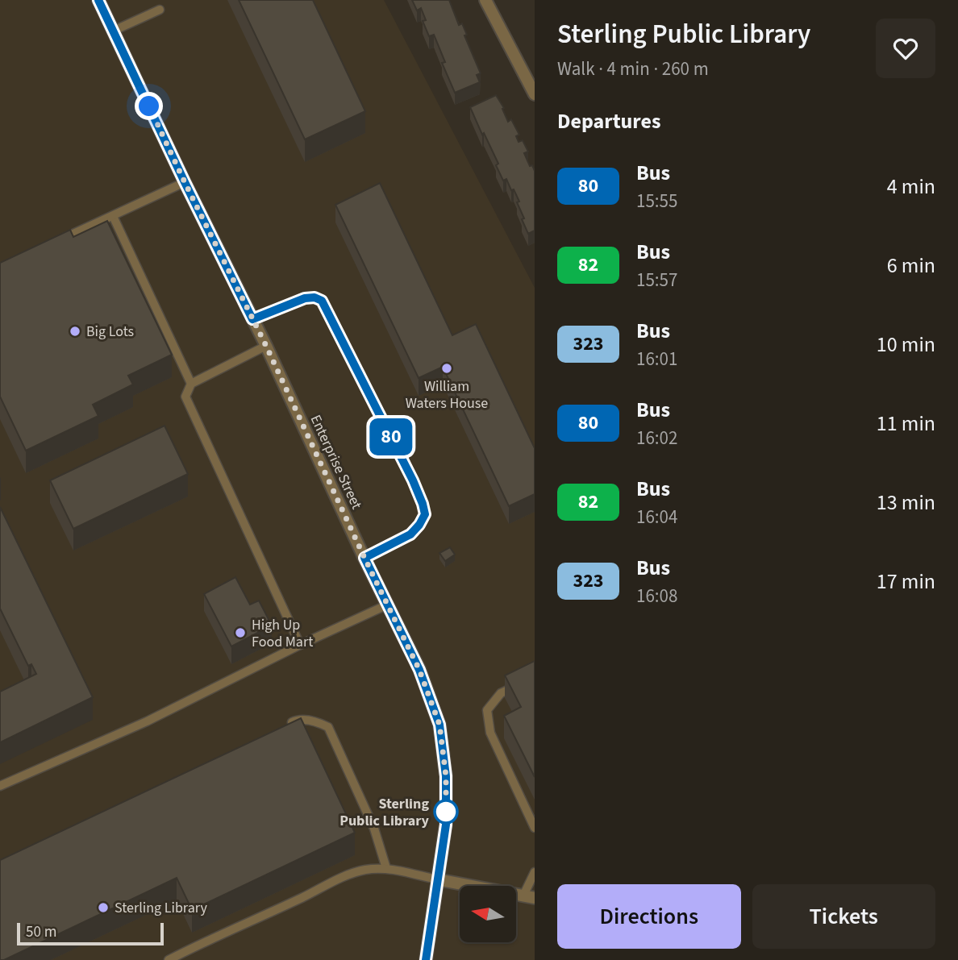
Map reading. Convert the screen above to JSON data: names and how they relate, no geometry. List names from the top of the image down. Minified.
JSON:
{"streets":{"street":["Enterprise Street"]},"places":["Big Lots","William Waters House","High Up Food Mart","Sterling Public Library","Sterling Library"],"lines":["bus line 80"],"scale_bar":"50 m","north":"left","page":{"on_map":"80","heading":[["Sterling Public Library","Walk · 4 min · 260 m"],"Departures"],"list":[{"mark":"80","name":"Bus","note":"15:55","value":"4 min"},{"mark":"82","name":"Bus","note":"15:57","value":"6 min"},{"mark":"323","name":"Bus","note":"16:01","value":"10 min"},{"mark":"80","name":"Bus","note":"16:02","value":"11 min"},{"mark":"82","name":"Bus","note":"16:04","value":"13 min"},{"mark":"323","name":"Bus","note":"16:08","value":"17 min"}],"buttons":["Directions","Tickets"],"scale":"50 m"}}
